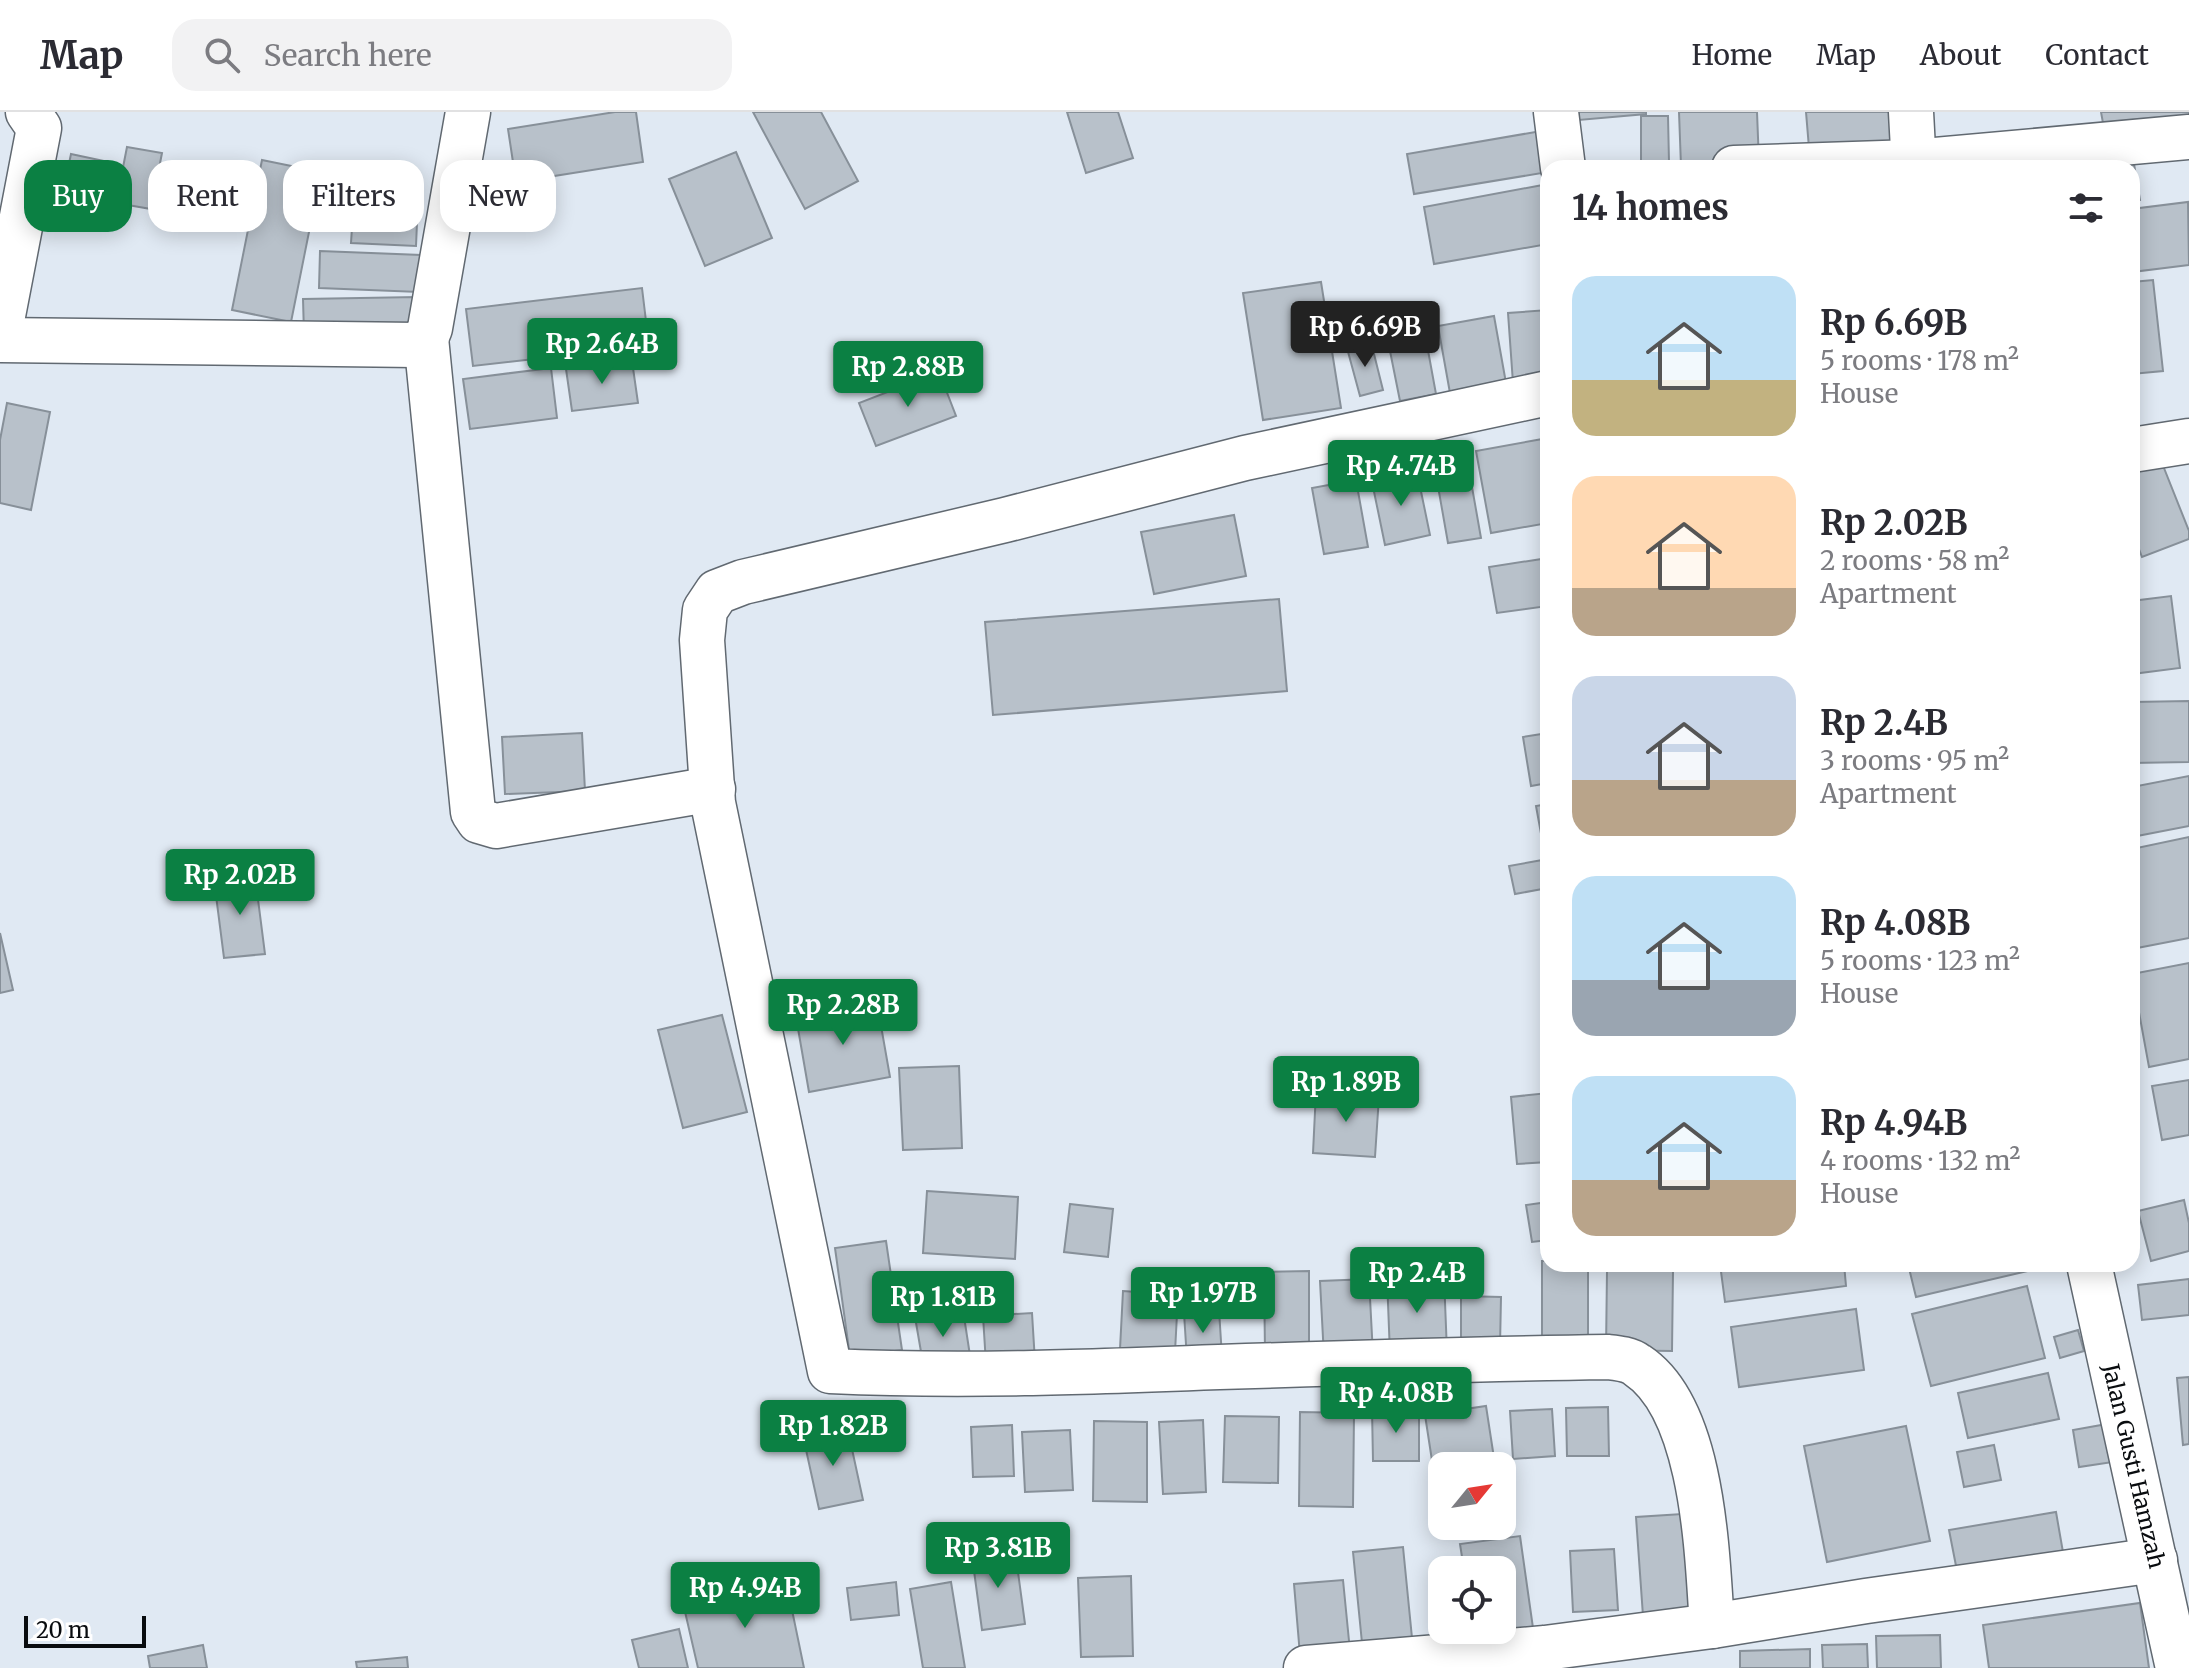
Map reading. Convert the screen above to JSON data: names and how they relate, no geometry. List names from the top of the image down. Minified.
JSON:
{"streets":{"street":["Jalan Gusti Hamzah"]},"scale_bar":"20 m","north":"top right","page":{"header":"Map","search":"Search here","nav":["Home","Map","About","Contact"],"chip":["Buy","Rent","Filters","New"],"heading":"14 homes","list":[{"name":"Rp 6.69B","note":"5 rooms · 178 m² · House"},{"name":"Rp 2.02B","note":"2 rooms · 58 m² · Apartment"},{"name":"Rp 2.4B","note":"3 rooms · 95 m² · Apartment"},{"name":"Rp 4.08B","note":"5 rooms · 123 m² · House"},{"name":"Rp 4.94B","note":"4 rooms · 132 m² · House"}],"price":["Rp 6.69B","Rp 2.64B","Rp 2.88B","Rp 4.74B","Rp 2.02B","Rp 2.28B","Rp 1.89B","Rp 2.4B","Rp 1.97B","Rp 1.81B","Rp 4.08B","Rp 1.82B","Rp 3.81B","Rp 4.94B"],"scale":"20 m"}}
